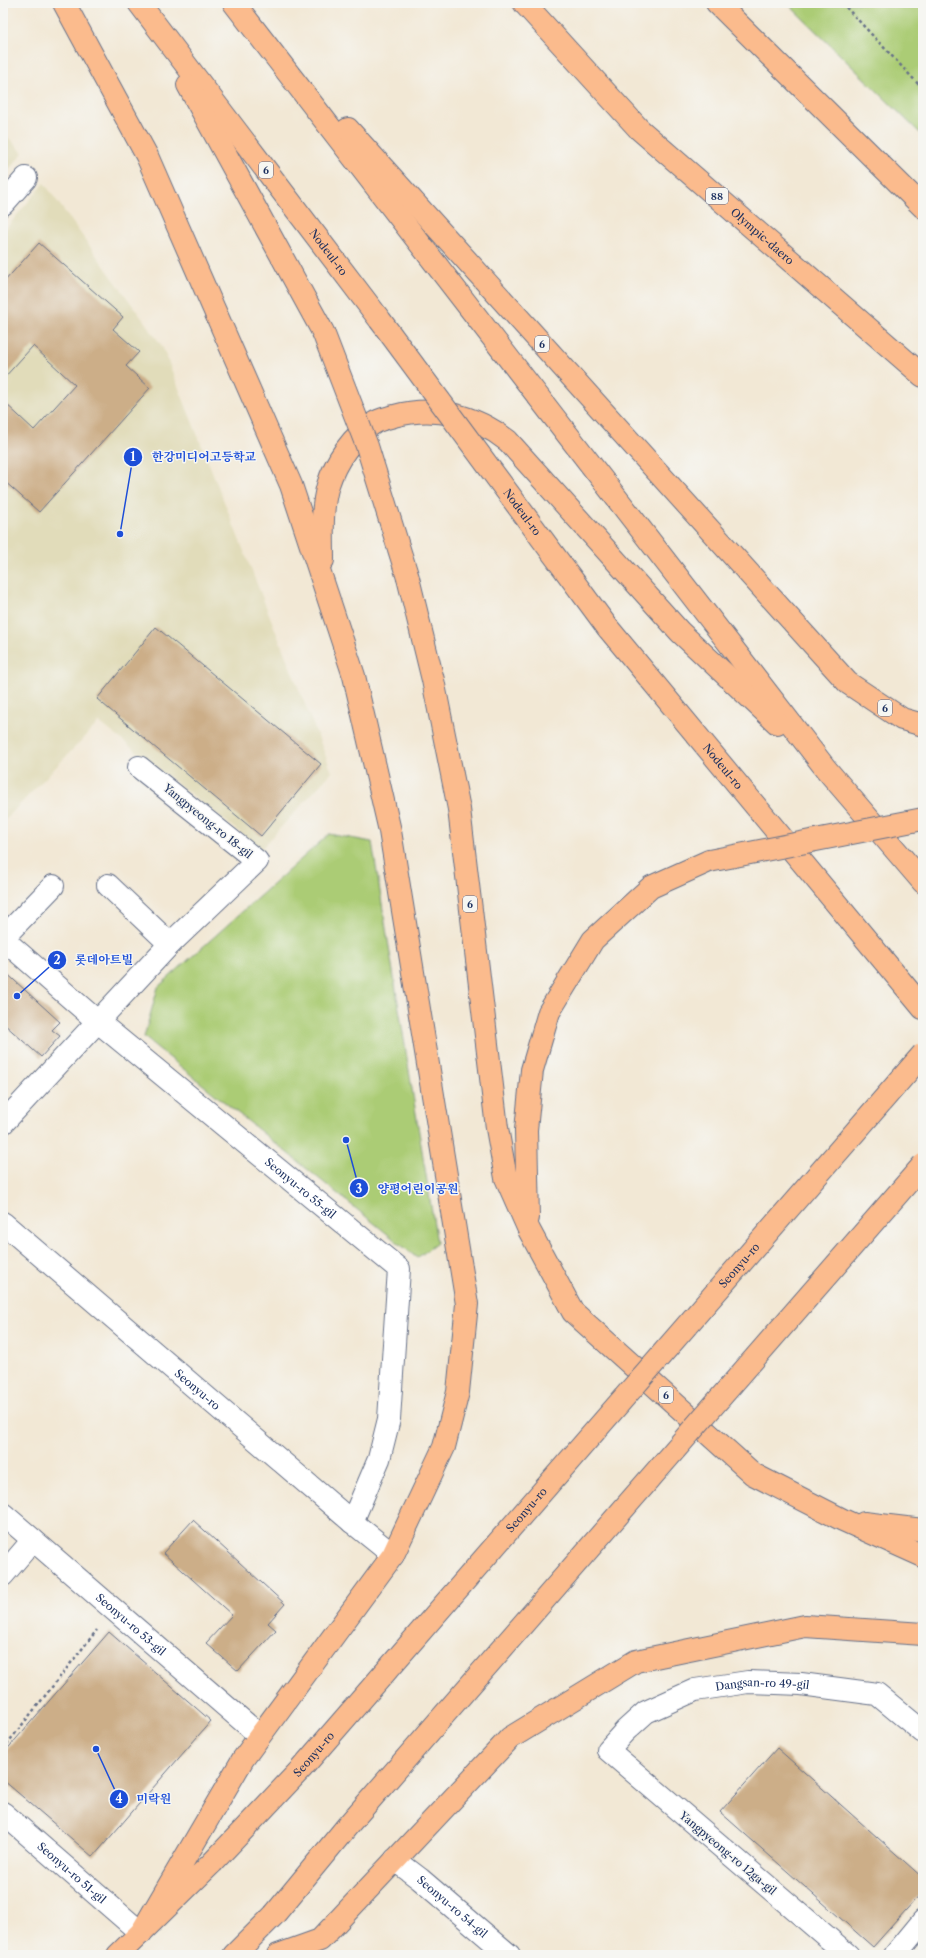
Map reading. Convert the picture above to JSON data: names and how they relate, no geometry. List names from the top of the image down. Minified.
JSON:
{"streets":{"main road":["6","88","Olympic-daero","Nodeul-ro","Seonyu-ro"],"street":["Yangpyeong-ro 18-gil","Seonyu-ro 55-gil","Seonyu-ro 53-gil","Dangsan-ro 49-gil","Yangpyeong-ro 12ga-gil","Seonyu-ro 51-gil","Seonyu-ro 54-gil"]},"crossings":[["6","Nodeul-ro"],["Yangpyeong-ro 18-gil","Seonyu-ro 55-gil"],["Seonyu-ro 55-gil","Seonyu-ro"],["Seonyu-ro","Seonyu-ro 51-gil"],["Dangsan-ro 49-gil","Yangpyeong-ro 12ga-gil"]],"places":["한강미디어고등학교","롯데아트빌","양평어린이공원","미락원"]}
